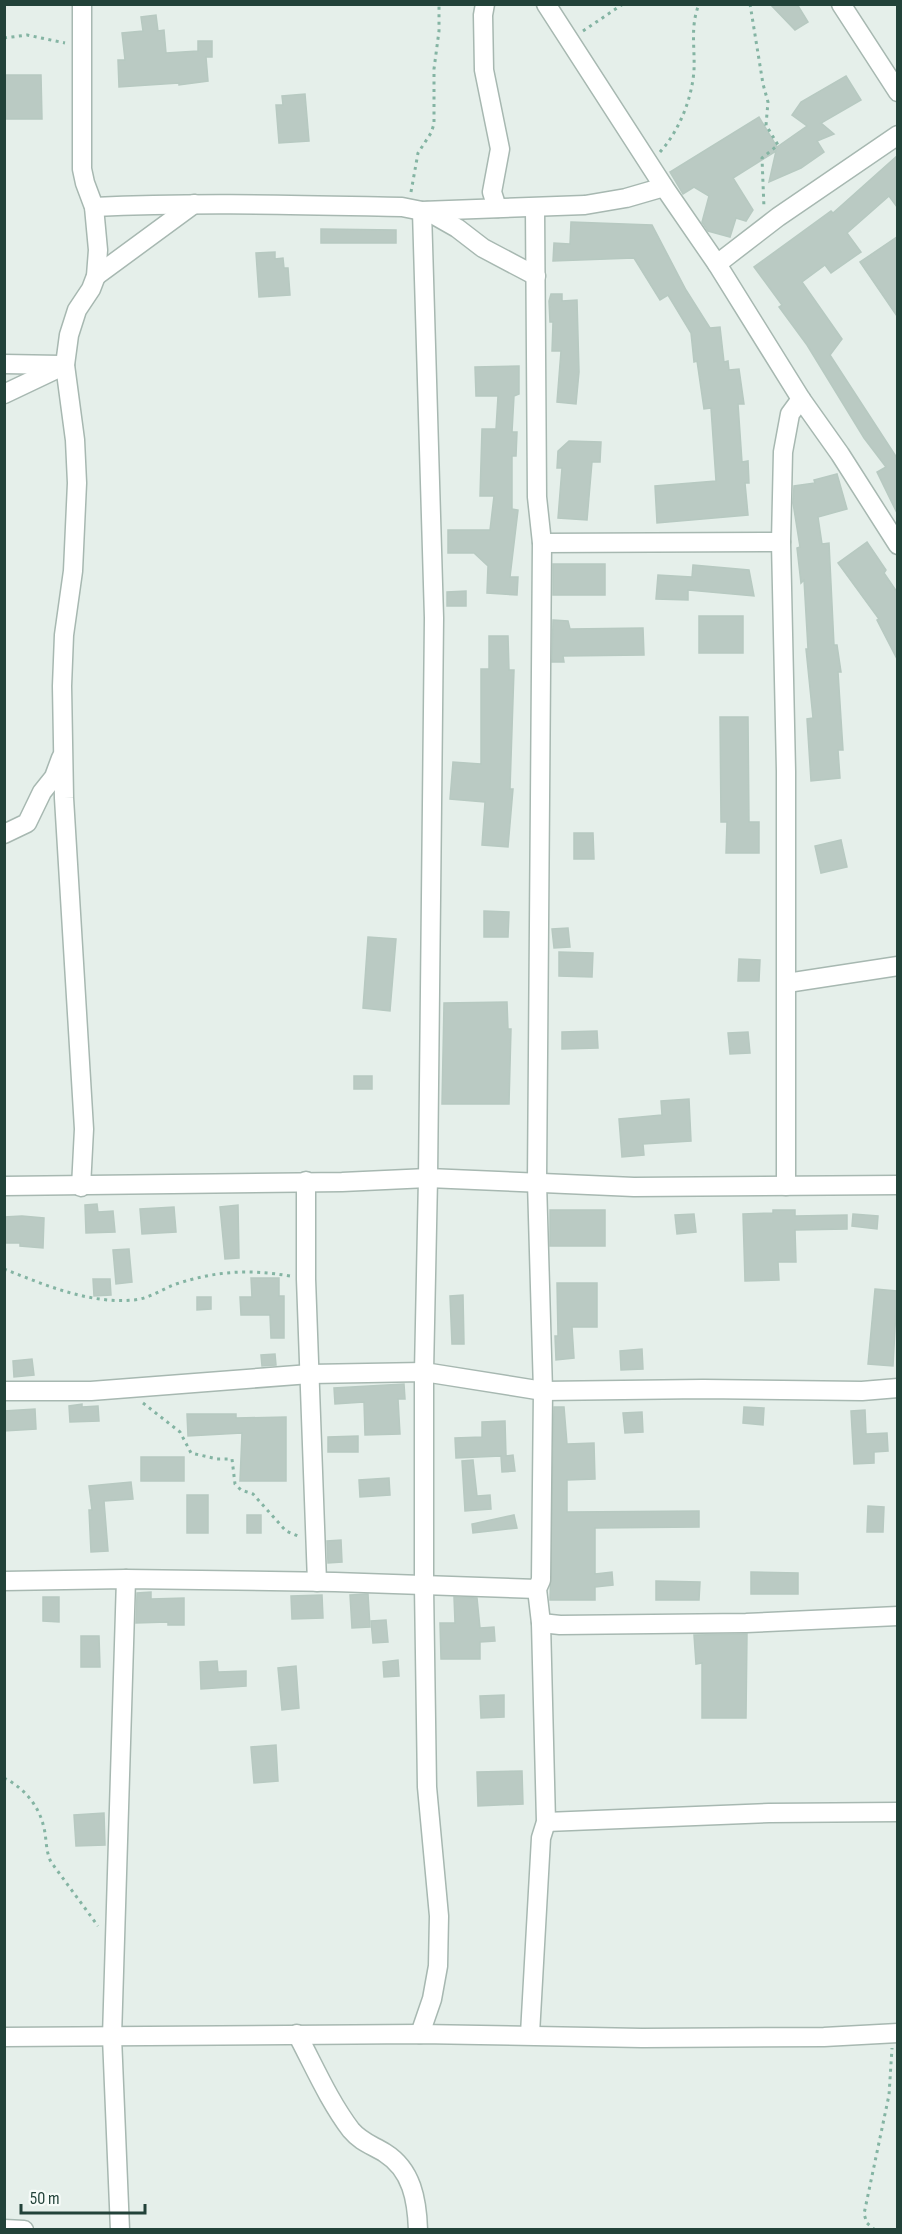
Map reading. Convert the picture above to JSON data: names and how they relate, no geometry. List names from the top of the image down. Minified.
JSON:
{"scale_bar":"50 m"}
